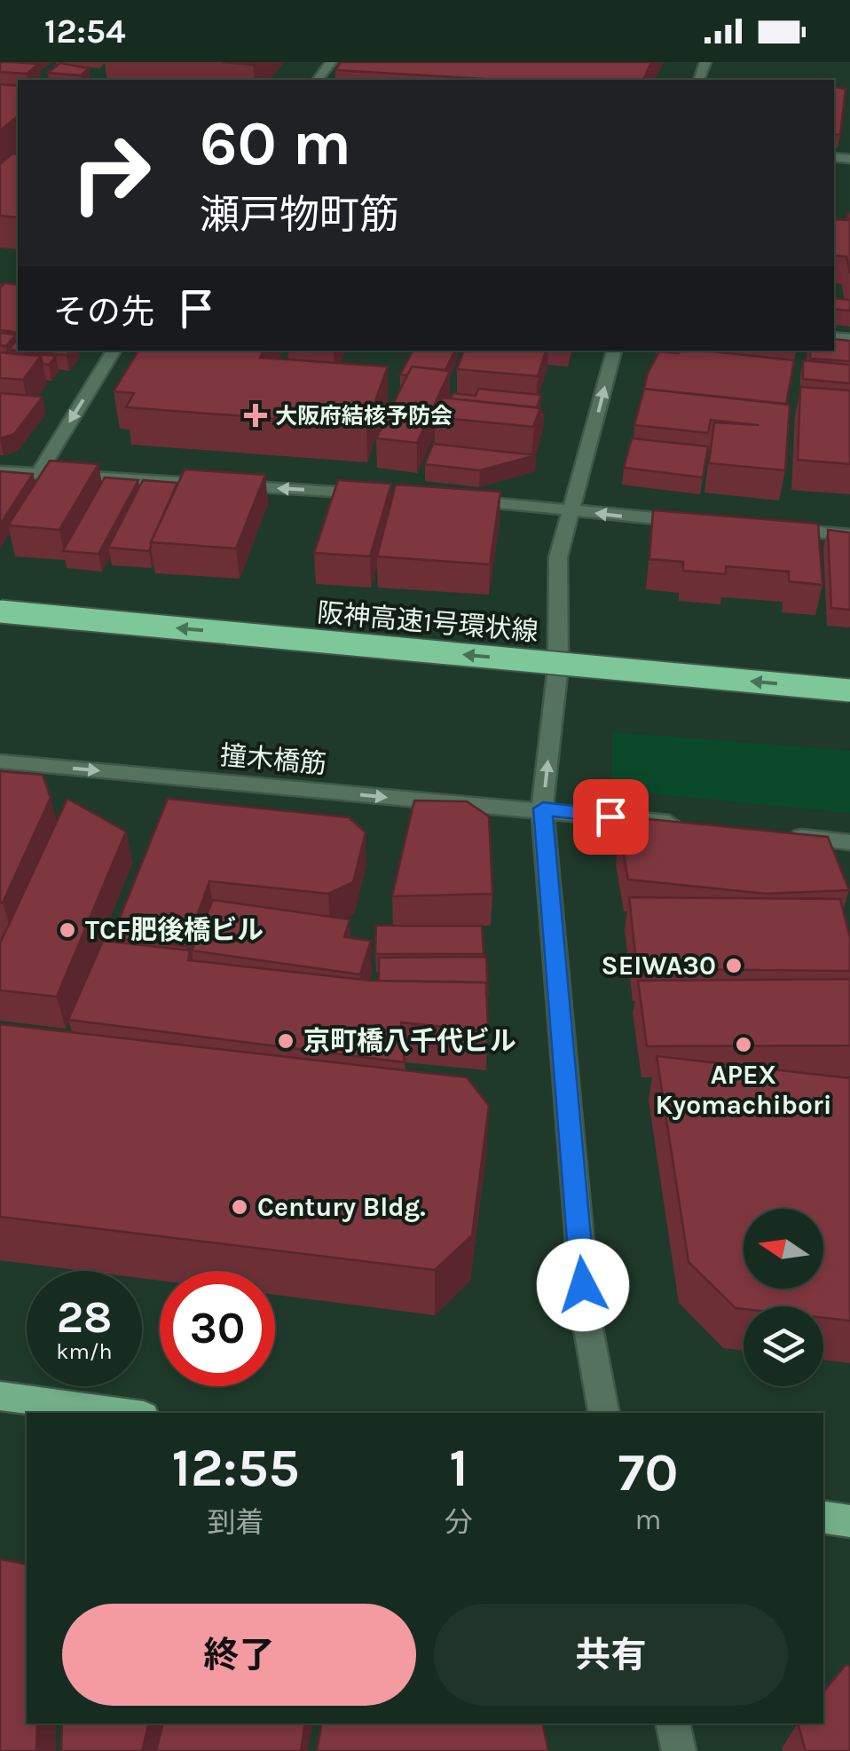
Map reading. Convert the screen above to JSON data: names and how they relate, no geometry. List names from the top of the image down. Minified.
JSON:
{"streets":{"highway":["阪神高速1号環状線"],"street":["撞木橋筋"]},"one_way":["阪神高速1号環状線","撞木橋筋"],"places":{"health":["大阪府結核予防会"],"other":["TCF肥後橋ビル","SEIWA30","京町橋八千代ビル","APEX Kyomachibori","Century Bldg."]},"north":"left","page":{"status":"12:54","turn":["60 m","瀬戸物町筋"],"then":"その先","speed":"28 km/h","limit":"30","eta":["12:55","到着","1","分","70","m"],"buttons":["終了","共有"]}}
